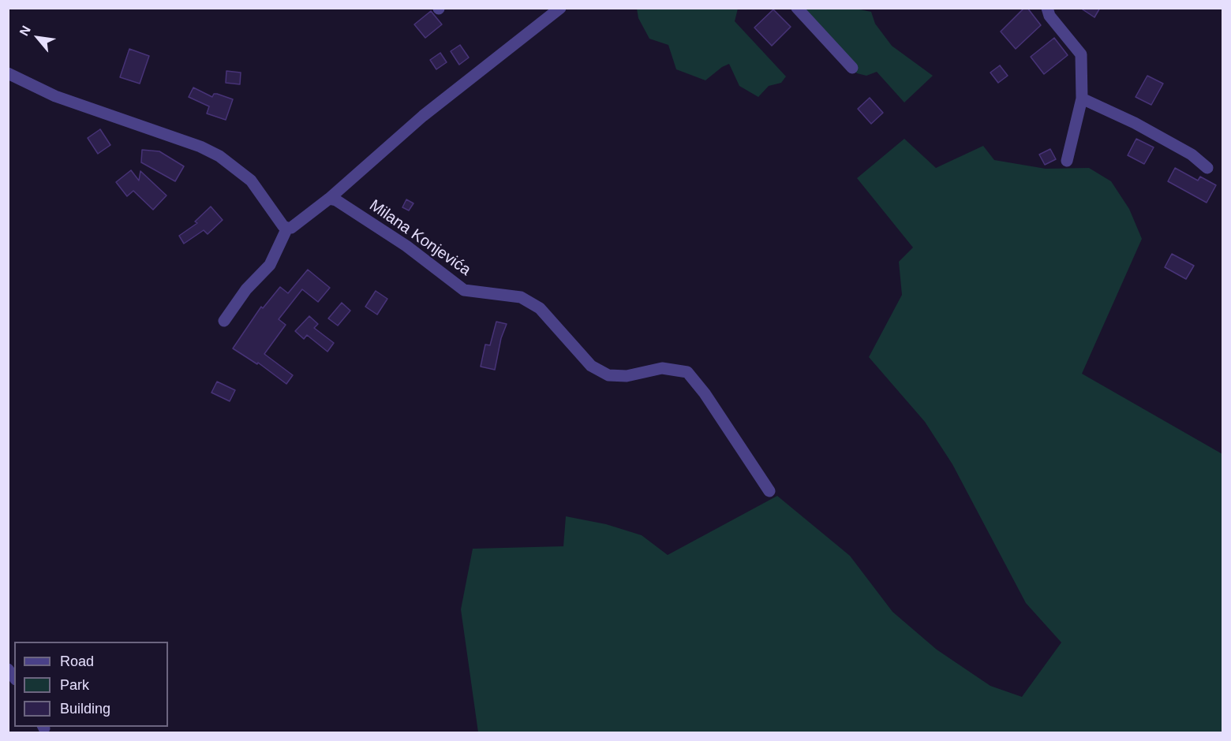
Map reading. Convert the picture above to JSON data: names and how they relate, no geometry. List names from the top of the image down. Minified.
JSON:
{"streets":{"street":["Milana Konjevića"]},"legend":["Road","Park","Building"],"north":"top left"}
